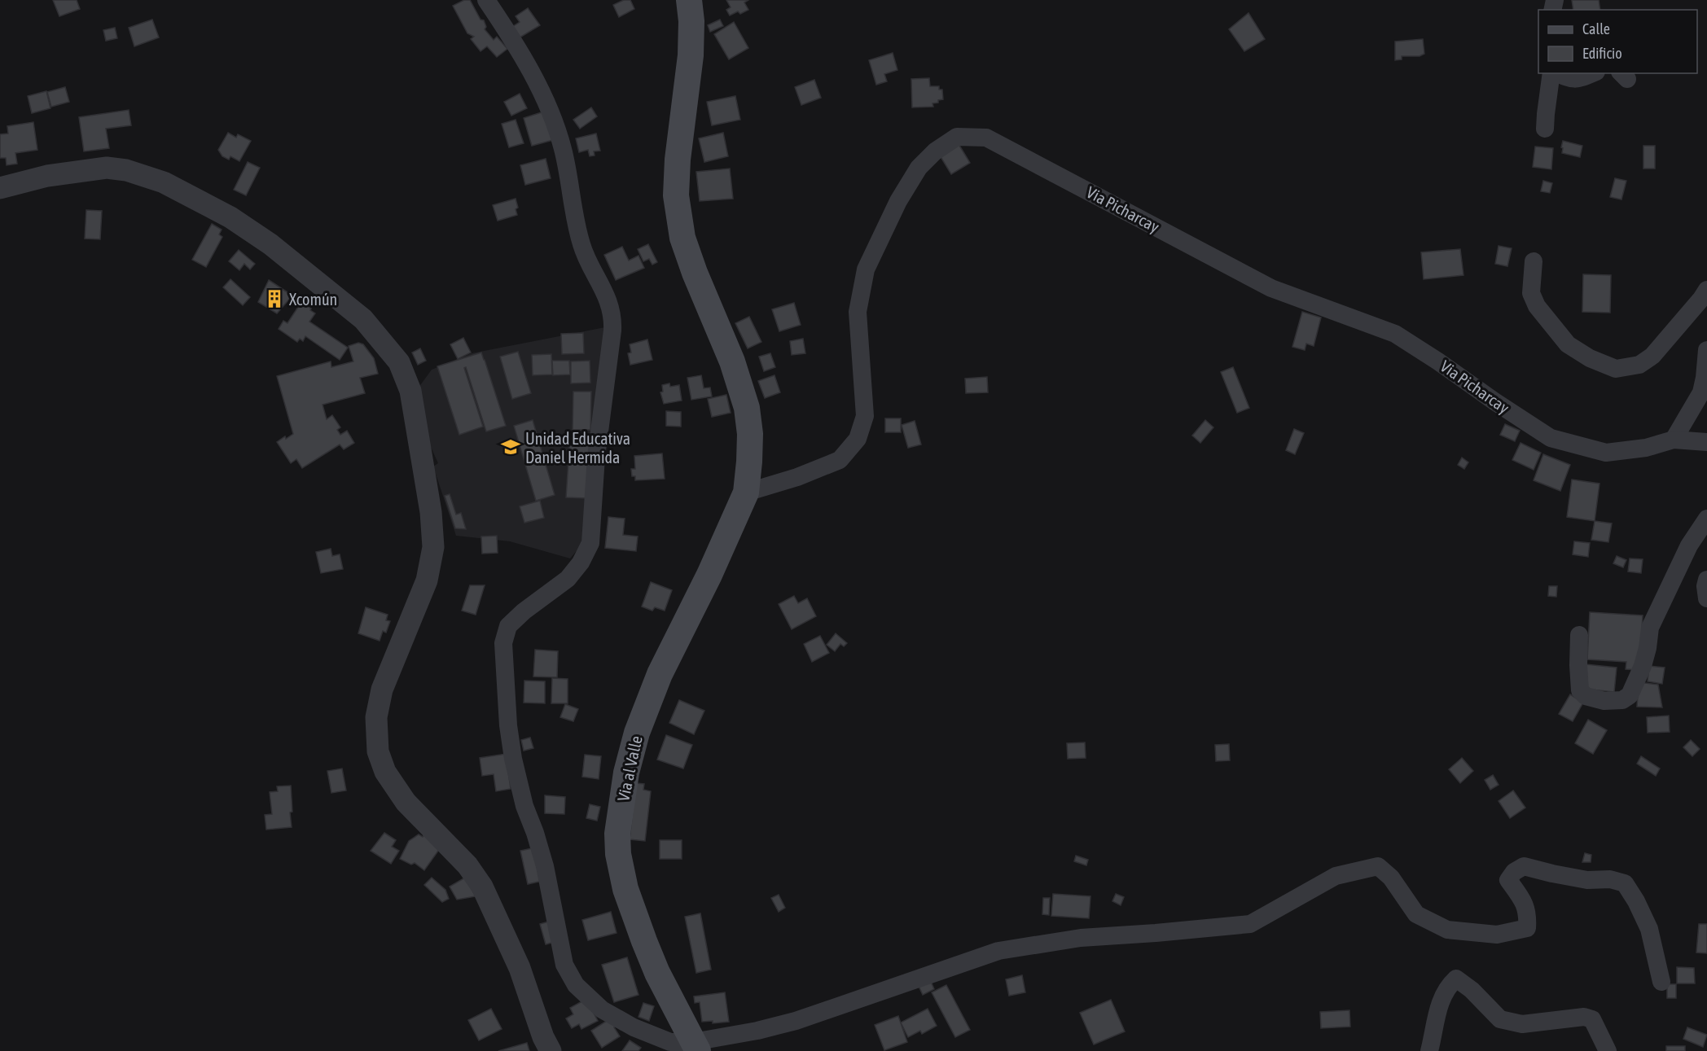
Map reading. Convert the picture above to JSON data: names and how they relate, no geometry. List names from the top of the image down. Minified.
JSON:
{"streets":{"main road":["Via al Valle"],"street":["Via Picharcay"]},"crossings":[["Via Picharcay","Via al Valle"]],"places":{"building":["Xcomún"],"school or university":["Unidad Educativa Daniel Hermida"]},"legend":["Calle","Edificio"]}
